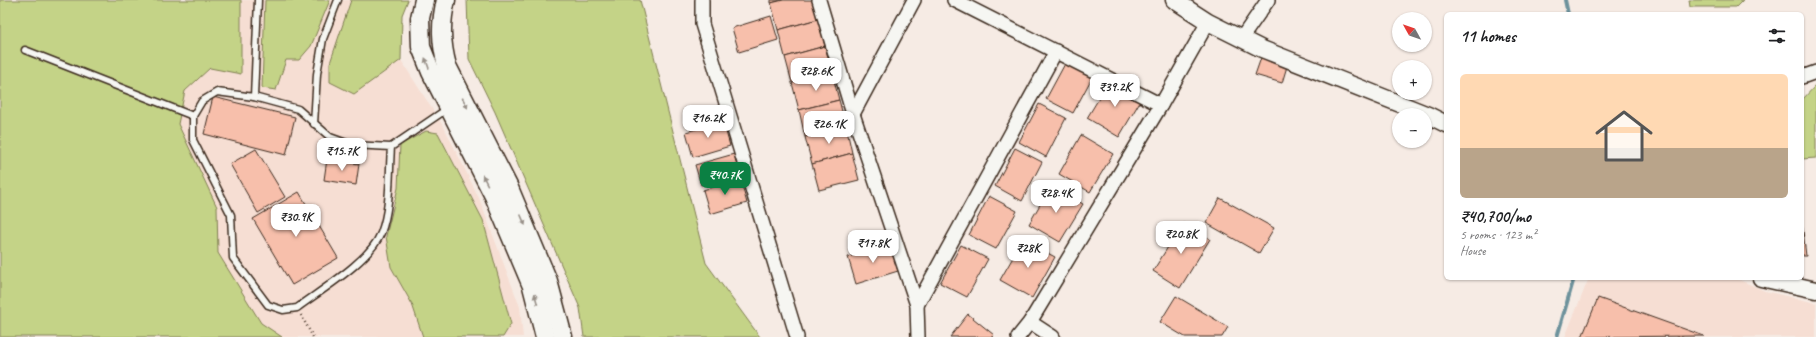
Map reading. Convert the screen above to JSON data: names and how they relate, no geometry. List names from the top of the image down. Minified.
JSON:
{"north":"top left","page":{"map_buttons":["+","−"],"heading":"11 homes","price":["₹28.6K","₹39.2K","₹16.2K","₹26.1K","₹15.7K","₹40.7K","₹28.4K","₹30.9K","₹20.8K","₹17.8K","₹28K"],"list":[{"name":"₹40,700/mo","note":"5 rooms · 123 m² · House"}]}}
